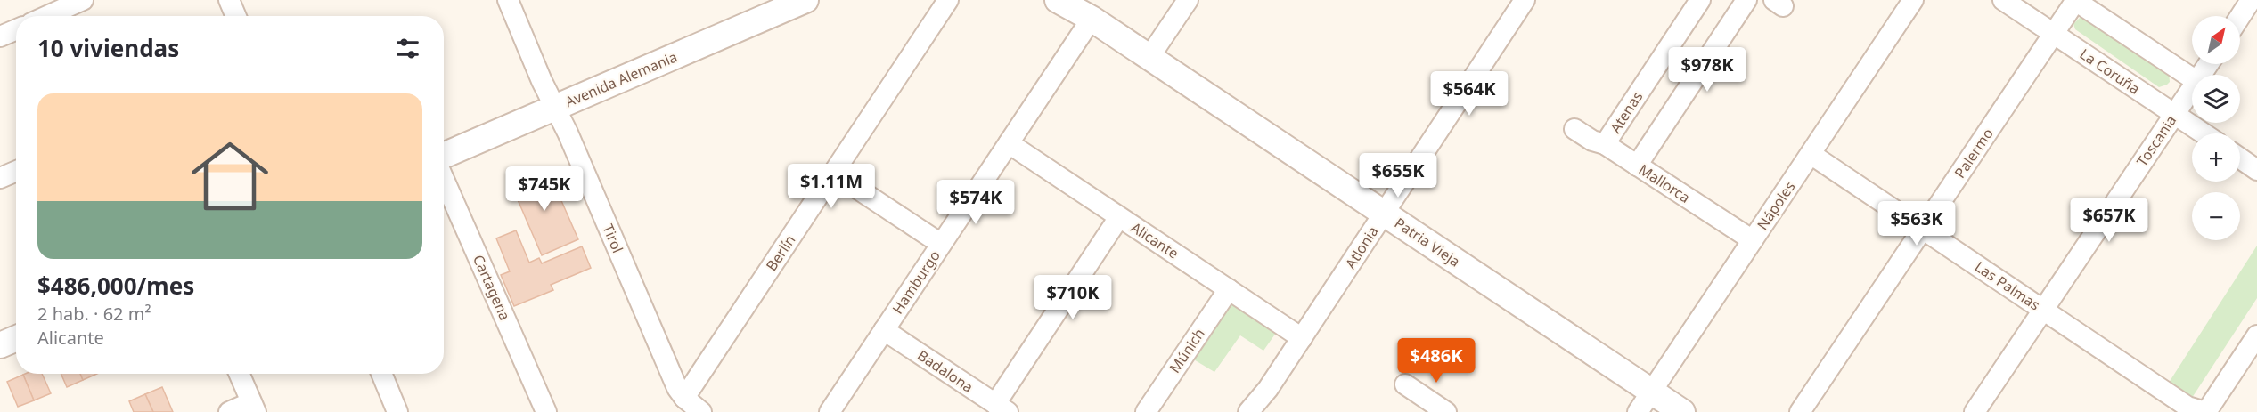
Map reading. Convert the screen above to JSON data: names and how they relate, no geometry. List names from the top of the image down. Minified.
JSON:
{"streets":{"street":["La Coruña","Avenida Alemania","Atenas","Toscania","Palermo","Mallorca","Nápoles","Tirol","Alicante","Patria Vieja","Atlonia","Berlín","Hamburgo","Las Palmas","Cartagena","Múnich","Badalona"]},"crossings":[["La Coruña","Toscania"],["La Coruña","Palermo"],["Avenida Alemania","Tirol"],["Atenas","Mallorca"],["Toscania","Las Palmas"],["Palermo","Las Palmas"],["Mallorca","Nápoles"],["Nápoles","Patria Vieja"],["Nápoles","Las Palmas"],["Tirol","Berlín"],["Alicante","Atlonia"],["Alicante","Hamburgo"],["Alicante","Múnich"],["Patria Vieja","Atlonia"],["Patria Vieja","Hamburgo"],["Hamburgo","Badalona"]],"north":"top right","page":{"map_buttons":["+","−"],"heading":"10 viviendas","price":["$978K","$564K","$655K","$1.11M","$745K","$574K","$657K","$563K","$710K","$486K"],"list":[{"name":"$486,000/mes","note":"2 hab. · 62 m² · Alicante"}]}}
